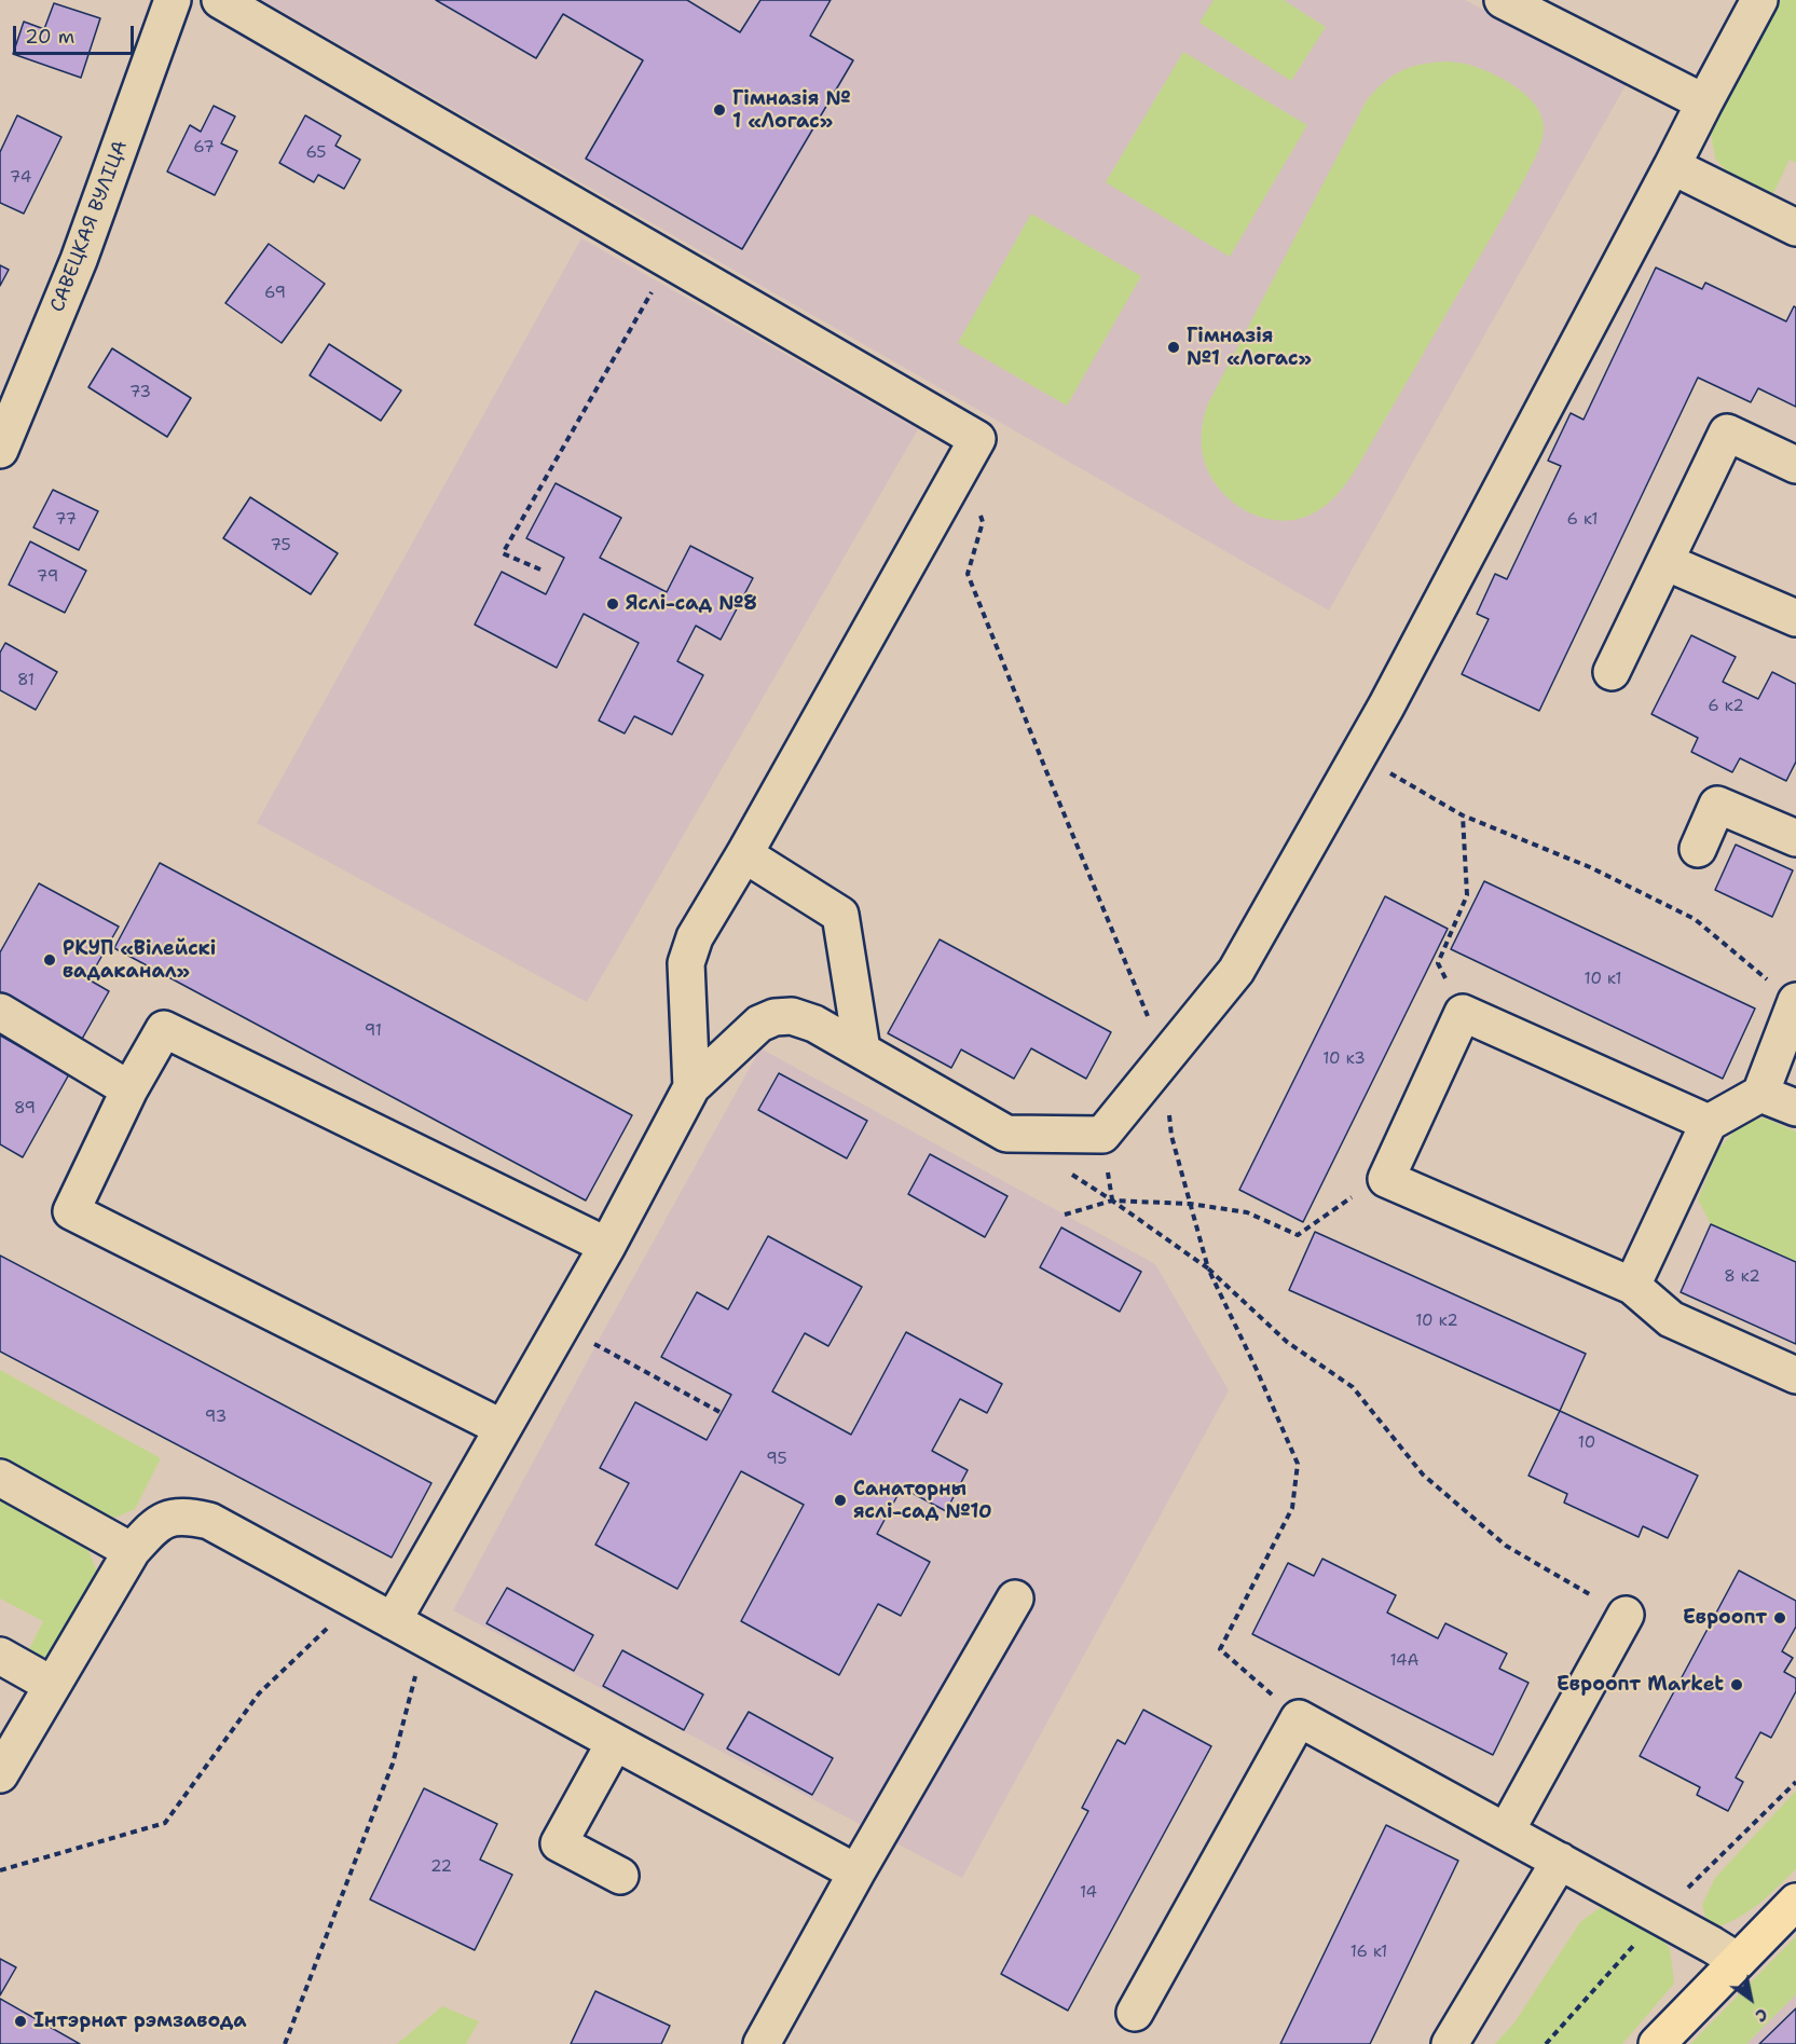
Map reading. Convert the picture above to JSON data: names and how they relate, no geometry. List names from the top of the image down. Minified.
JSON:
{"streets":{"street":["САВЕЦКАЯ ВУЛІЦА"]},"places":["Гімназія № 1 «Логас»","Гімназія №1 «Логас»","Яслі-сад №8","РКУП «Вілейскі вадаканал»","Санаторны яслі-сад №10","Евроопт","Евроопт Market","Інтэрнат рэмзавода"],"house_numbers":["67","65","74","69","73","77","6 к1","75","79","81","6 к2","10 к1","91","10 к3","89","8 к2","10 к2","93","10","95","14А","22","14","16 к1"],"scale_bar":"20 m","north":"bottom right"}
